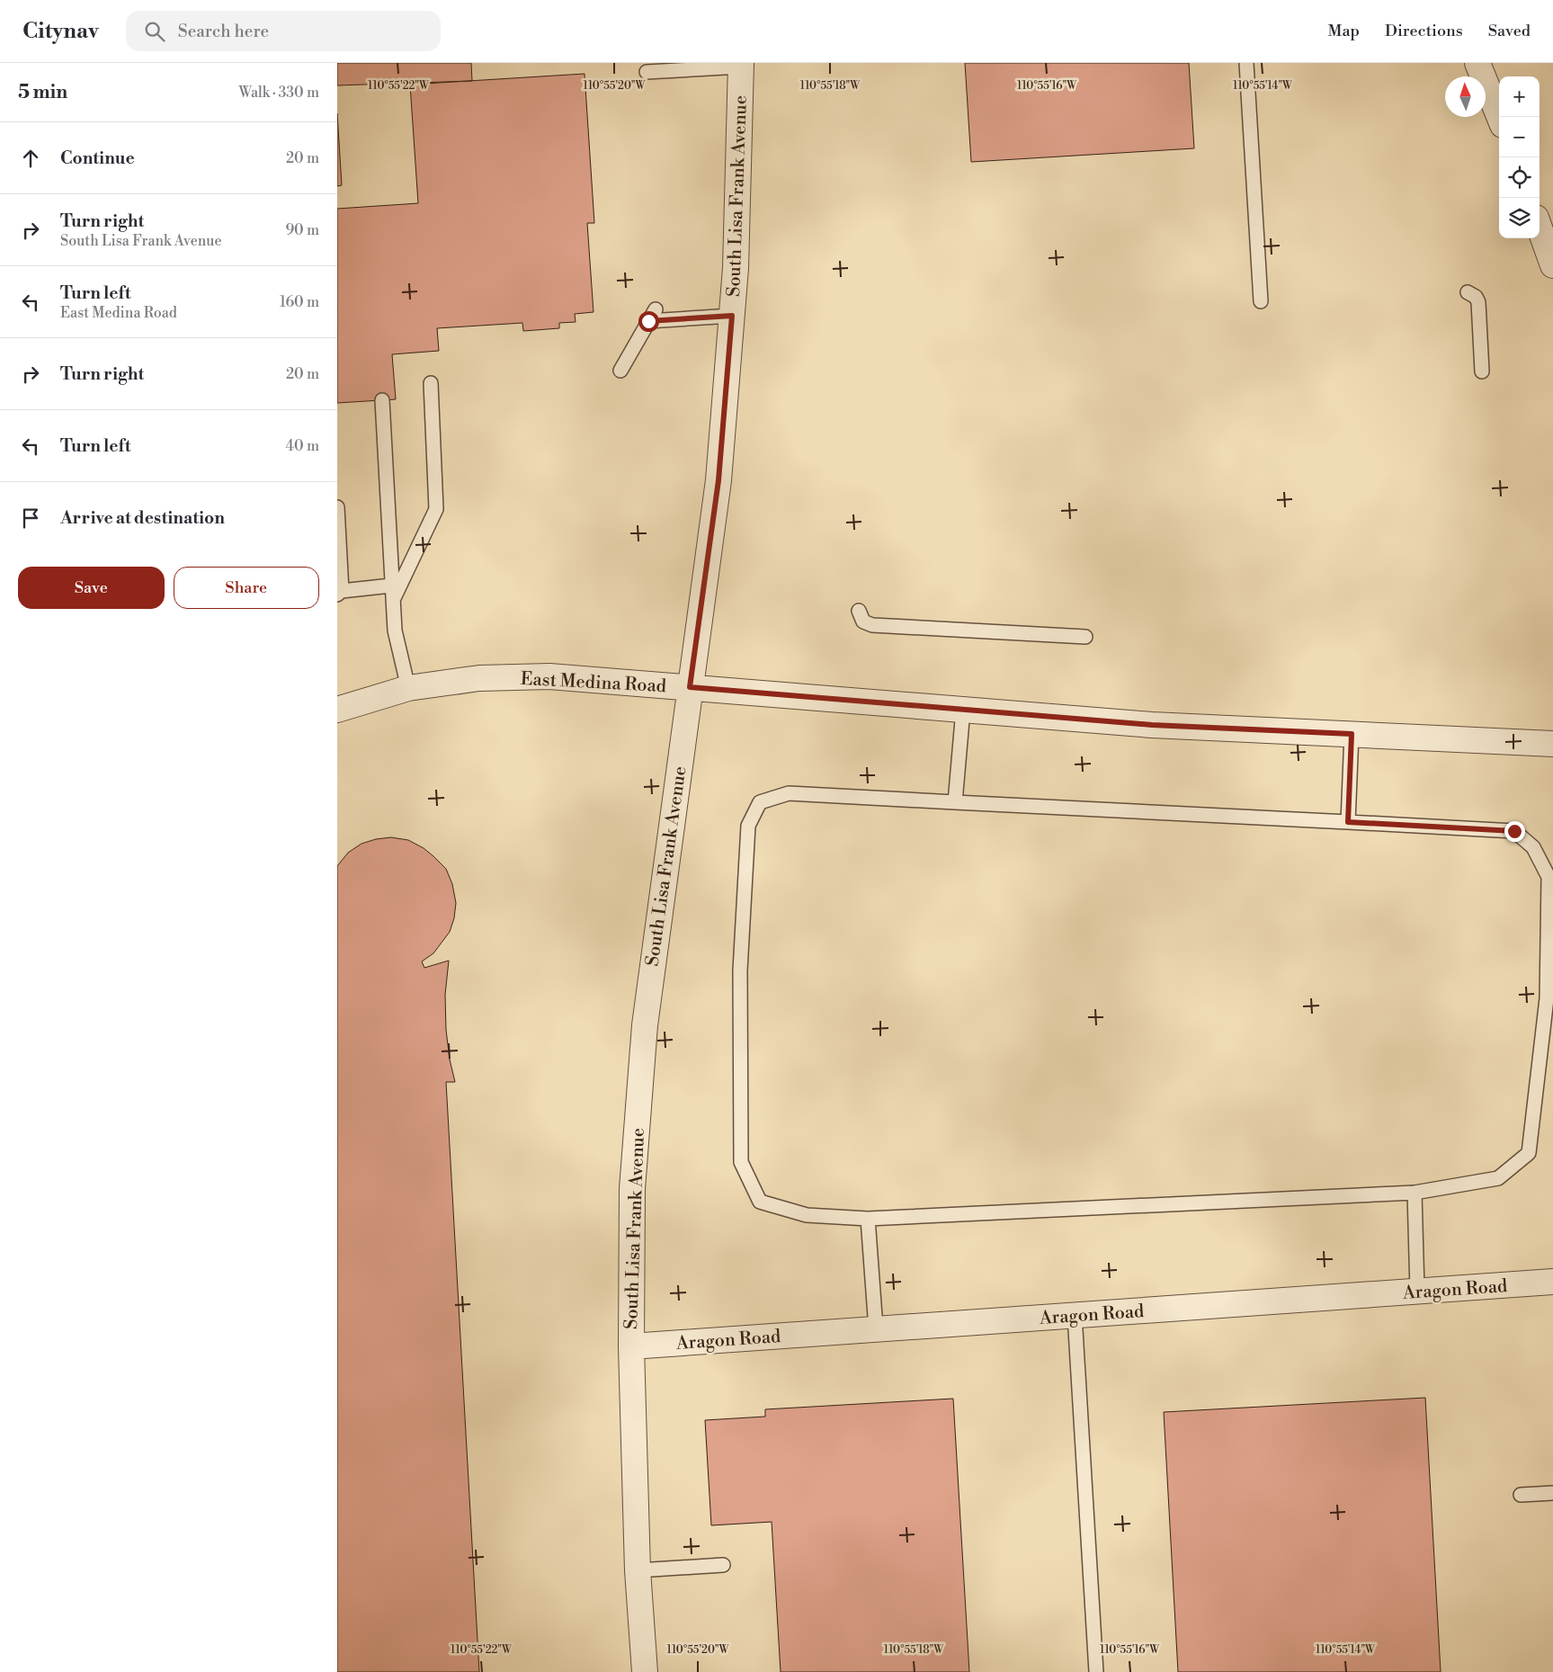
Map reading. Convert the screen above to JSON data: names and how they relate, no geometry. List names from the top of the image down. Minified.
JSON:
{"streets":{"street":["South Lisa Frank Avenue","East Medina Road","Aragon Road"]},"crossings":[["South Lisa Frank Avenue","East Medina Road"],["South Lisa Frank Avenue","Aragon Road"]],"north":"top","page":{"header":"Citynav","search":"Search here","nav":["Map","Directions","Saved"],"heading":["5 min","Walk · 330 m"],"map_buttons":["+","−"],"list":[["Continue","20 m"],["Turn right","South Lisa Frank Avenue","90 m"],["Turn left","East Medina Road","160 m"],["Turn right","20 m"],["Turn left","40 m"],"Arrive at destination"],"buttons":["Save","Share"]},"coordinates":["110°55'22\"W","110°55'20\"W","110°55'18\"W","110°55'16\"W","110°55'14\"W"]}
